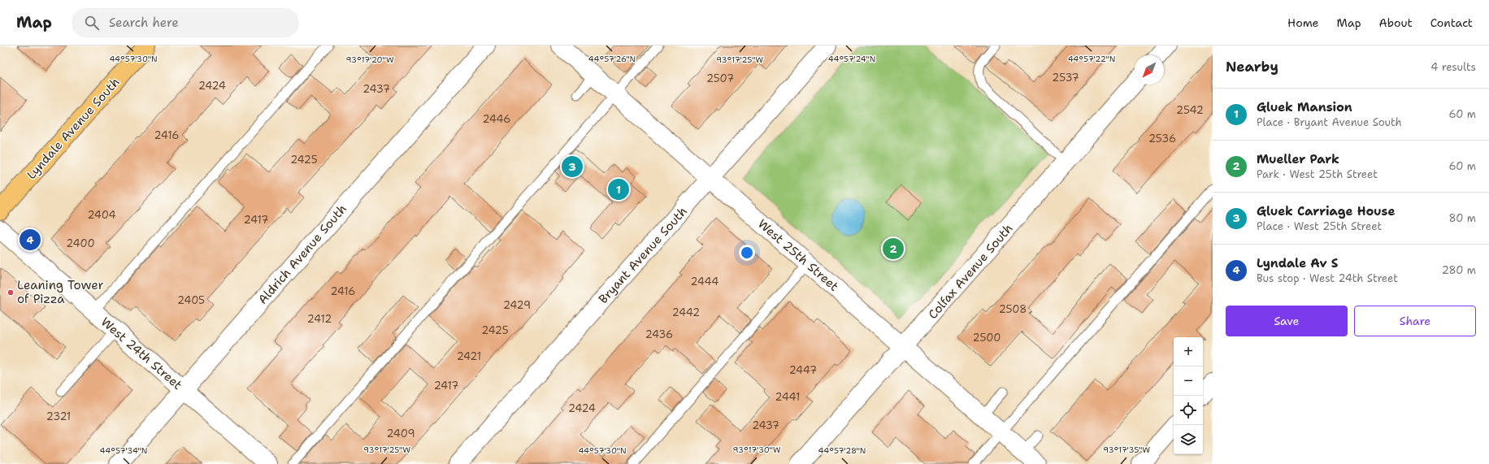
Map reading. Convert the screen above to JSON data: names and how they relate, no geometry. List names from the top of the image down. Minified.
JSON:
{"streets":{"main road":["Lyndale Avenue South"],"street":["Aldrich Avenue South","Bryant Avenue South","West 25th Street","Colfax Avenue South","West 24th Street"]},"crossings":[["Aldrich Avenue South","West 24th Street"],["Bryant Avenue South","West 25th Street"],["West 25th Street","Colfax Avenue South"]],"places":["Leaning Tower of Pizza"],"house_numbers":["2537","2507","2424","2437","2542","2446","2416","2536","2425","2404","2417","2400","2444","2416","2405","2429","2508","2442","2412","2425","2436","2500","2421","2447","2417","2441","2424","2321","2437","2409"],"north":"bottom left","page":{"header":"Map","search":"Search here","nav":["Home","Map","About","Contact"],"heading":["Nearby","4 results"],"list":[{"mark":"1","name":"Gluek Mansion","note":"Place · Bryant Avenue South","value":"60 m"},{"mark":"2","name":"Mueller Park","note":"Park · West 25th Street","value":"60 m"},{"mark":"3","name":"Gluek Carriage House","note":"Place · West 25th Street","value":"80 m"},{"mark":"4","name":"Lyndale Av S","note":"Bus stop · West 24th Street","value":"280 m"}],"pins":["3","1","4","2"],"buttons":["Save","Share"],"map_buttons":["+","−"]},"coordinates":["44°57'30\"N","44°57'26\"N","44°57'24\"N","44°57'22\"N","93°17'20\"W","93°17'25\"W","93°17'30\"W","93°17'35\"W","44°57'34\"N","44°57'28\"N"]}
